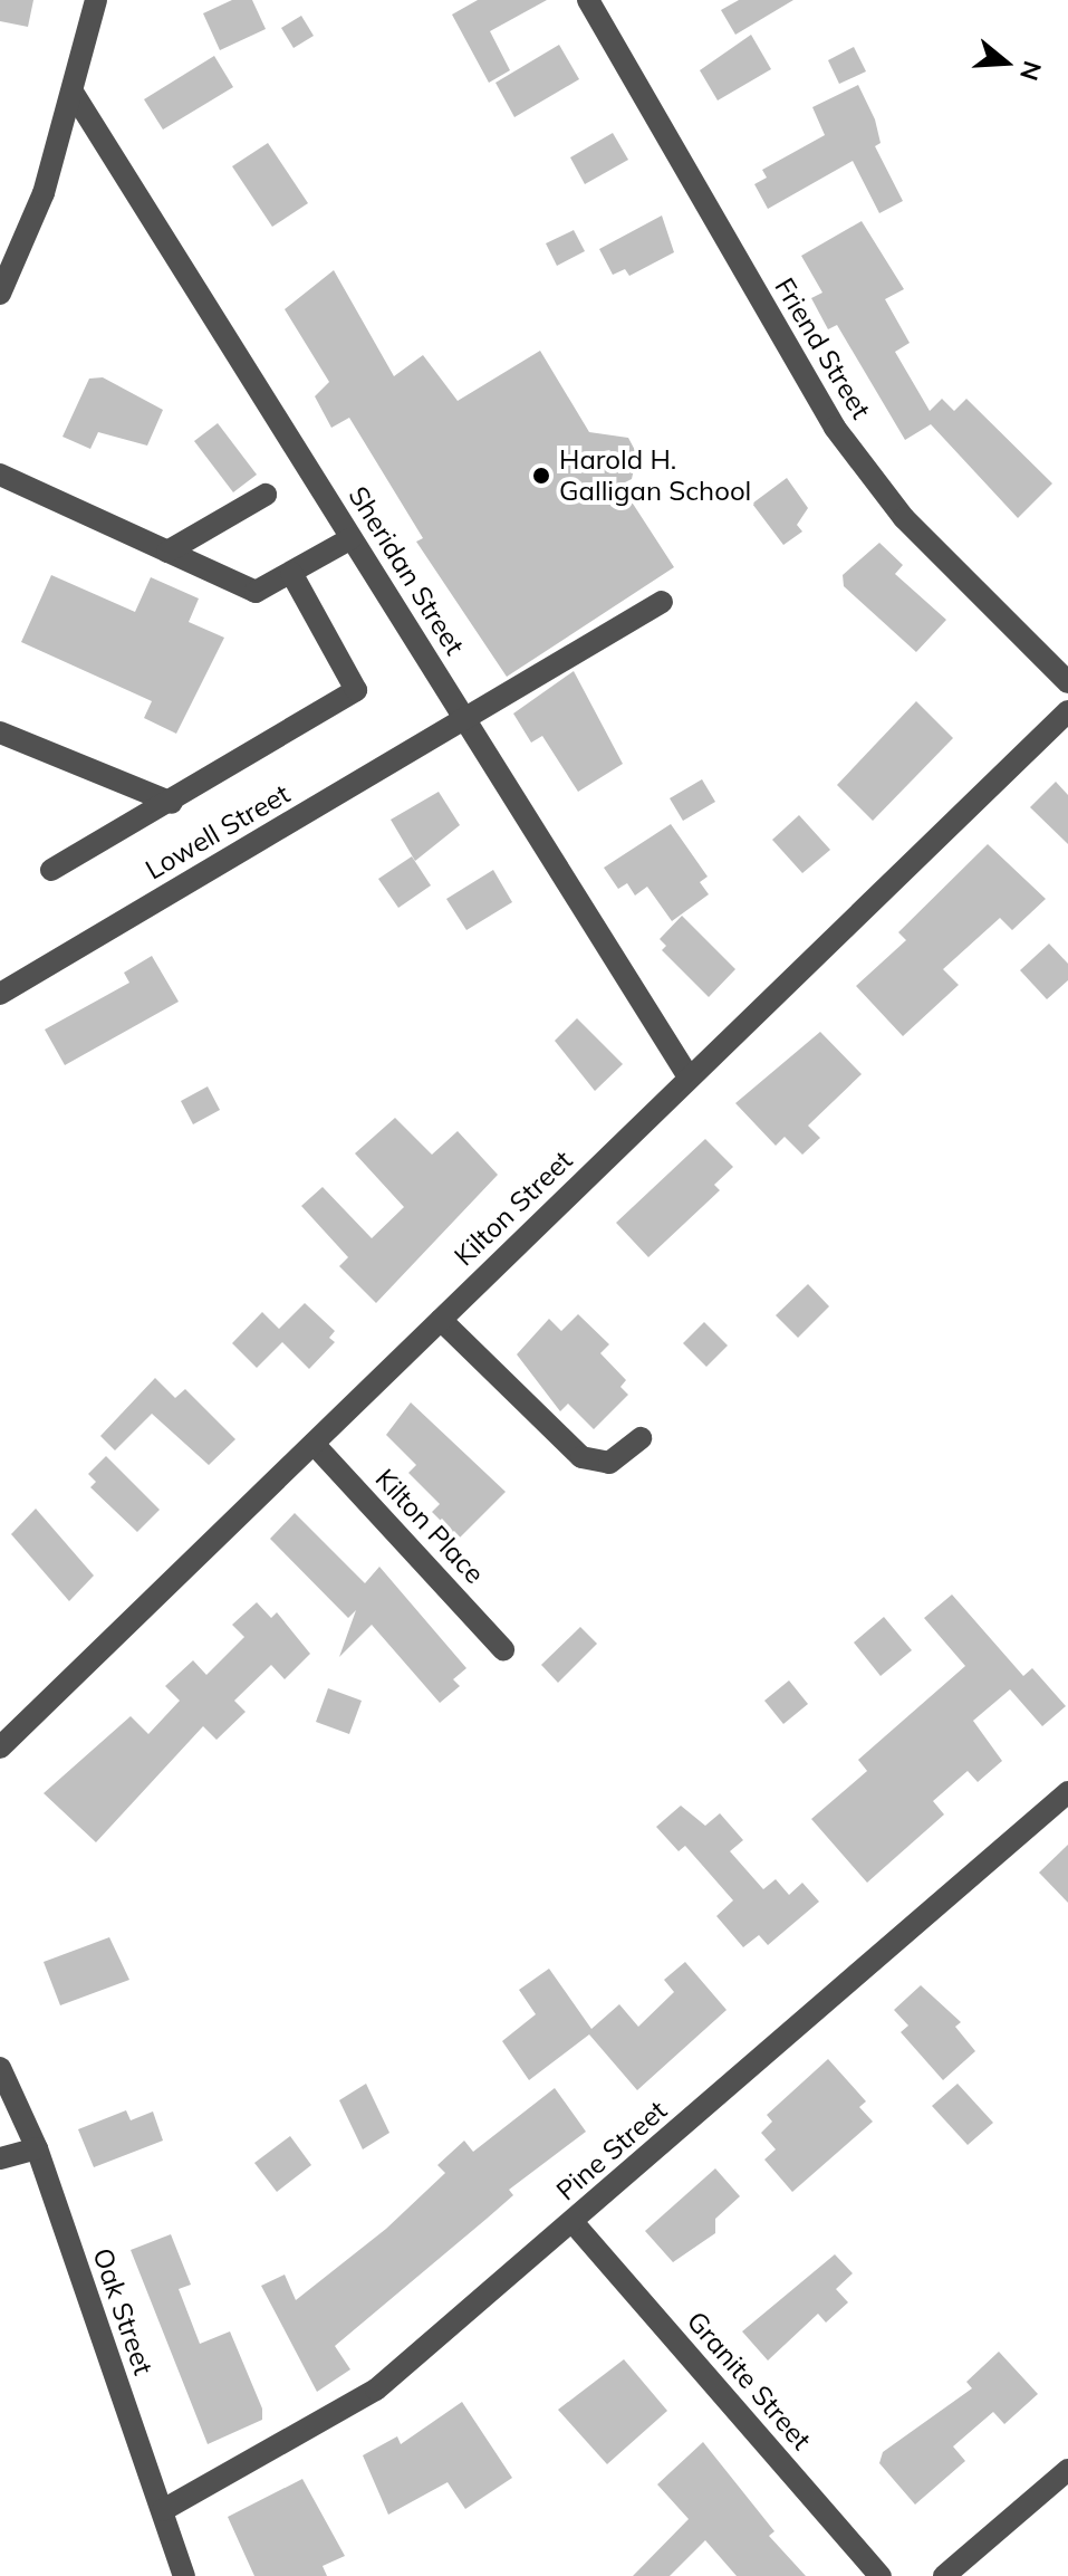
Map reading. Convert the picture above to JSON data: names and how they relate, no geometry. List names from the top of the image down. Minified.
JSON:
{"streets":{"street":["Friend Street","Sheridan Street","Lowell Street","Kilton Street","Kilton Place","Pine Street","Oak Street","Granite Street"]},"crossings":[["Sheridan Street","Lowell Street"],["Sheridan Street","Kilton Street"],["Kilton Street","Kilton Place"],["Pine Street","Oak Street"],["Pine Street","Granite Street"]],"places":["Harold H. Galligan School"],"north":"right"}
